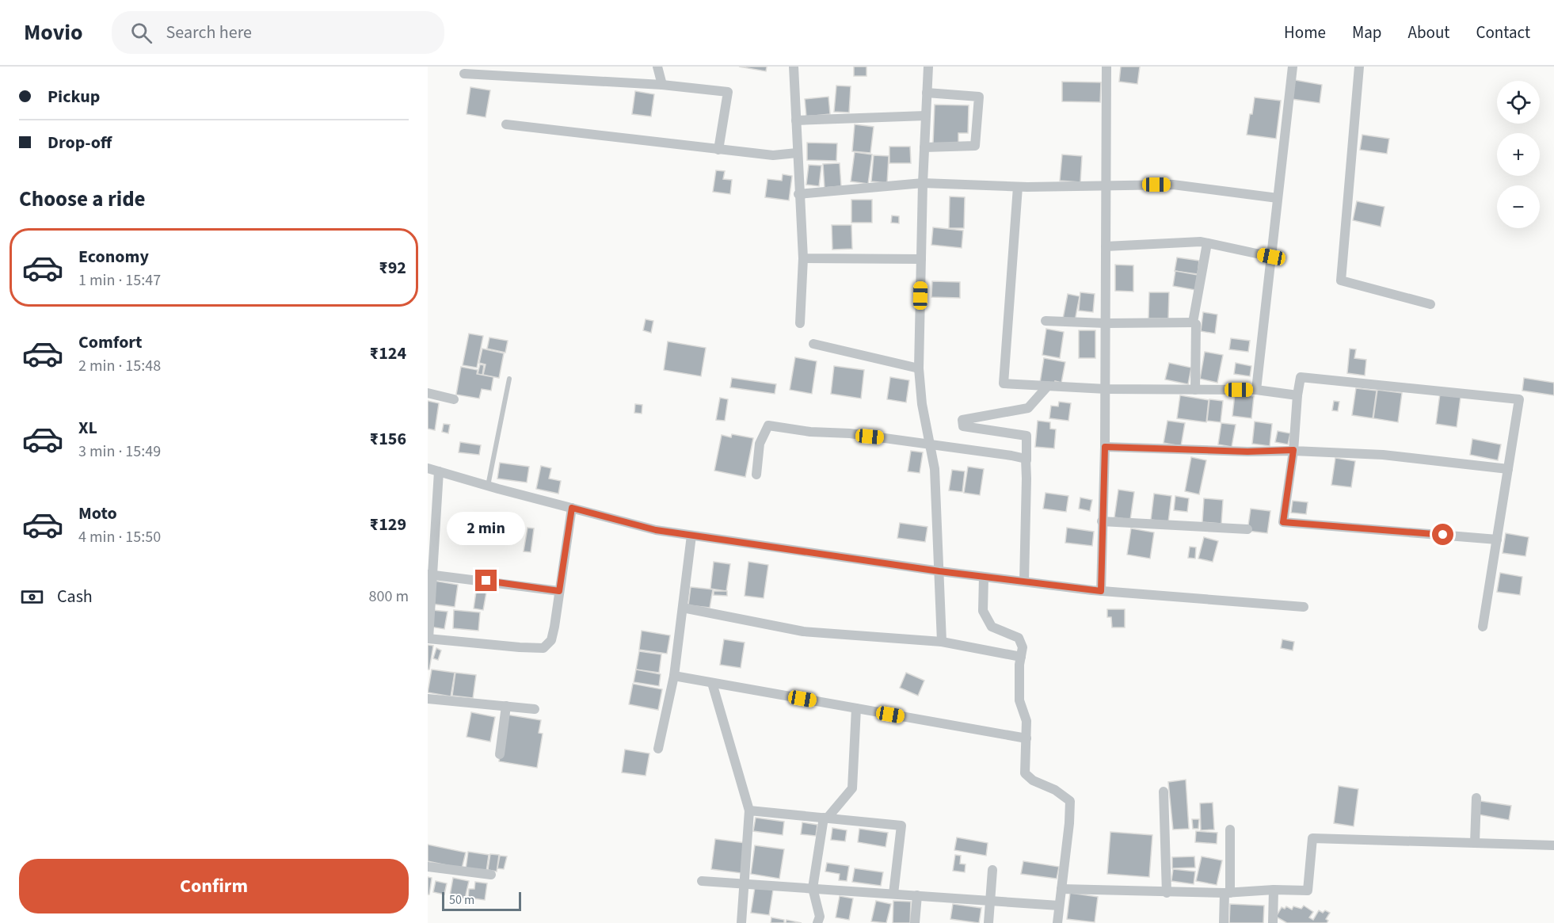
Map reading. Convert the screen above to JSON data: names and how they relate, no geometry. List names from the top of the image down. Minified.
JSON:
{"scale_bar":"50 m","page":{"header":"Movio","search":"Search here","nav":["Home","Map","About","Contact"],"banner":["Pickup","Drop-off"],"map_buttons":["+","−"],"heading":"Choose a ride","list":[{"name":"Economy","note":"1 min · 15:47","value":"₹92"},{"name":"Comfort","note":"2 min · 15:48","value":"₹124"},{"name":"XL","note":"3 min · 15:49","value":"₹156"},{"name":"Moto","note":"4 min · 15:50","value":"₹129"}],"bubble":"2 min","pay":["Cash","800 m"],"buttons":"Confirm","scale":"50 m"}}
